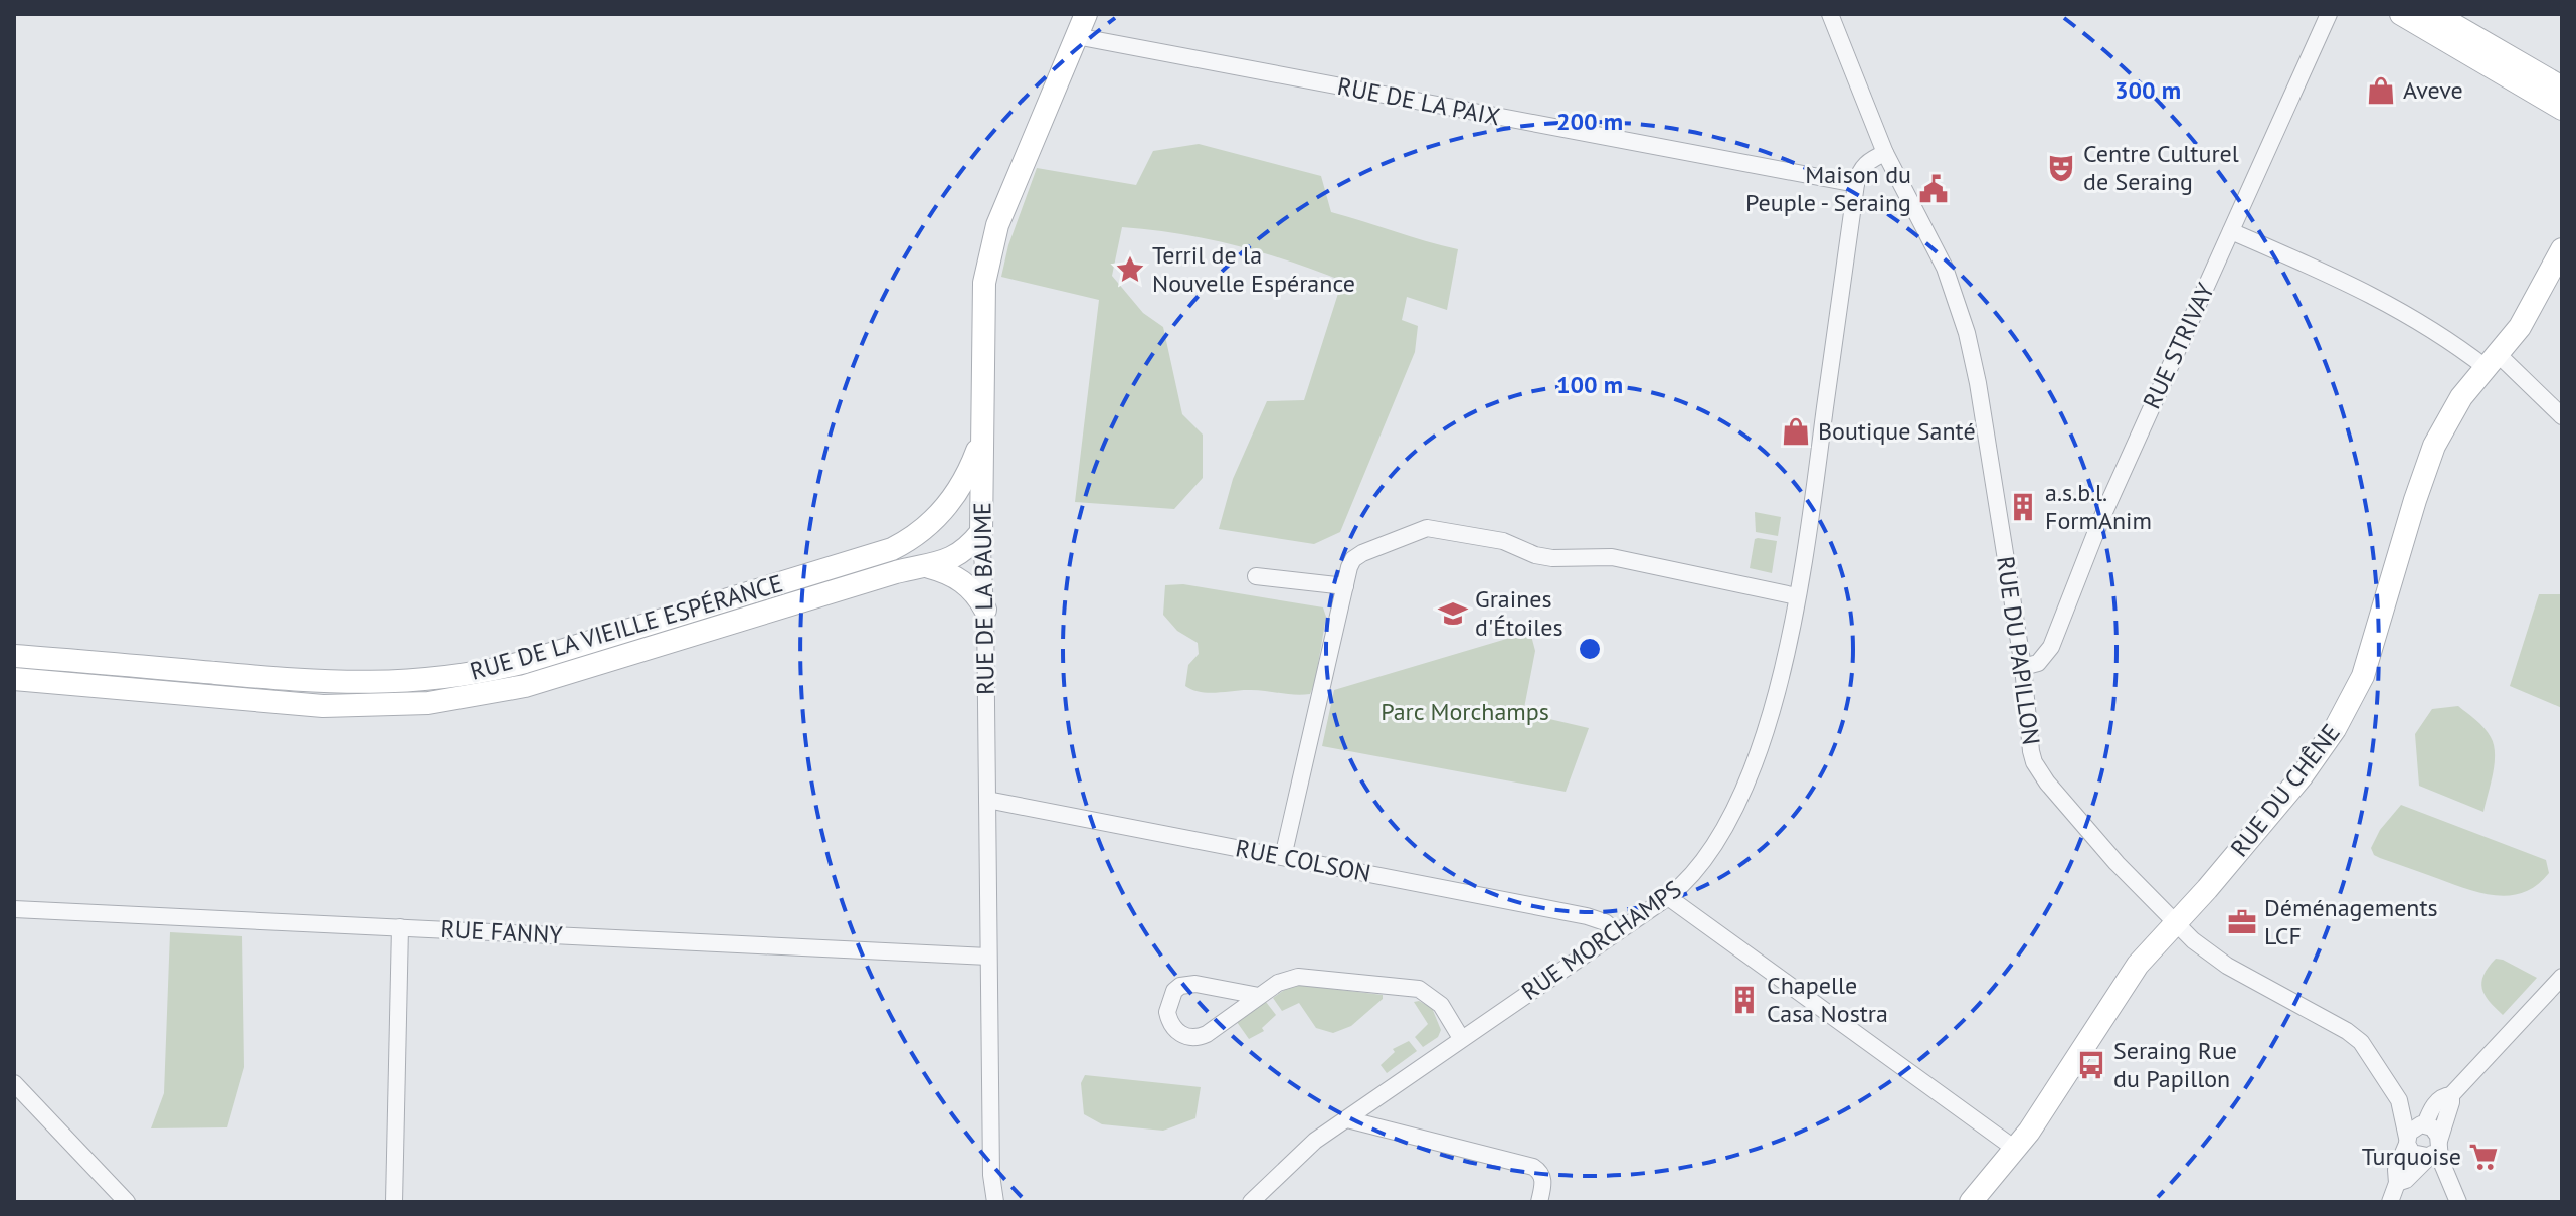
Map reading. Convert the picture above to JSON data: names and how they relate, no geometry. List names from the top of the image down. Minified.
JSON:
{"streets":{"street":["RUE DE LA PAIX","RUE STRIVAY","RUE DE LA BAUME","RUE DE LA VIEILLE ESPÉRANCE","RUE DU PAPILLON","RUE DU CHÊNE","RUE COLSON","RUE FANNY","RUE MORCHAMPS"]},"crossings":[["RUE DE LA PAIX","RUE DE LA BAUME"],["RUE DE LA PAIX","RUE MORCHAMPS"],["RUE STRIVAY","RUE DU PAPILLON"],["RUE DE LA BAUME","RUE DE LA VIEILLE ESPÉRANCE"],["RUE DE LA BAUME","RUE COLSON"],["RUE DE LA BAUME","RUE FANNY"],["RUE DU PAPILLON","RUE DU CHÊNE"],["RUE COLSON","RUE MORCHAMPS"]],"parks":["Parc Morchamps"],"places":{"shop":["Aveve","Boutique Santé"],"theatre":["Centre Culturel de Seraing"],"public building":["Maison du Peuple - Seraing"],"place":["Terril de la Nouvelle Espérance"],"building":["a.s.b.l. FormAnim","Chapelle Casa Nostra"],"school or university":["Graines d'Étoiles"],"office":["Déménagements LCF"],"bus stop":["Seraing Rue du Papillon"],"supermarket":["Turquoise"]},"rings":["300 m","200 m","100 m"]}
